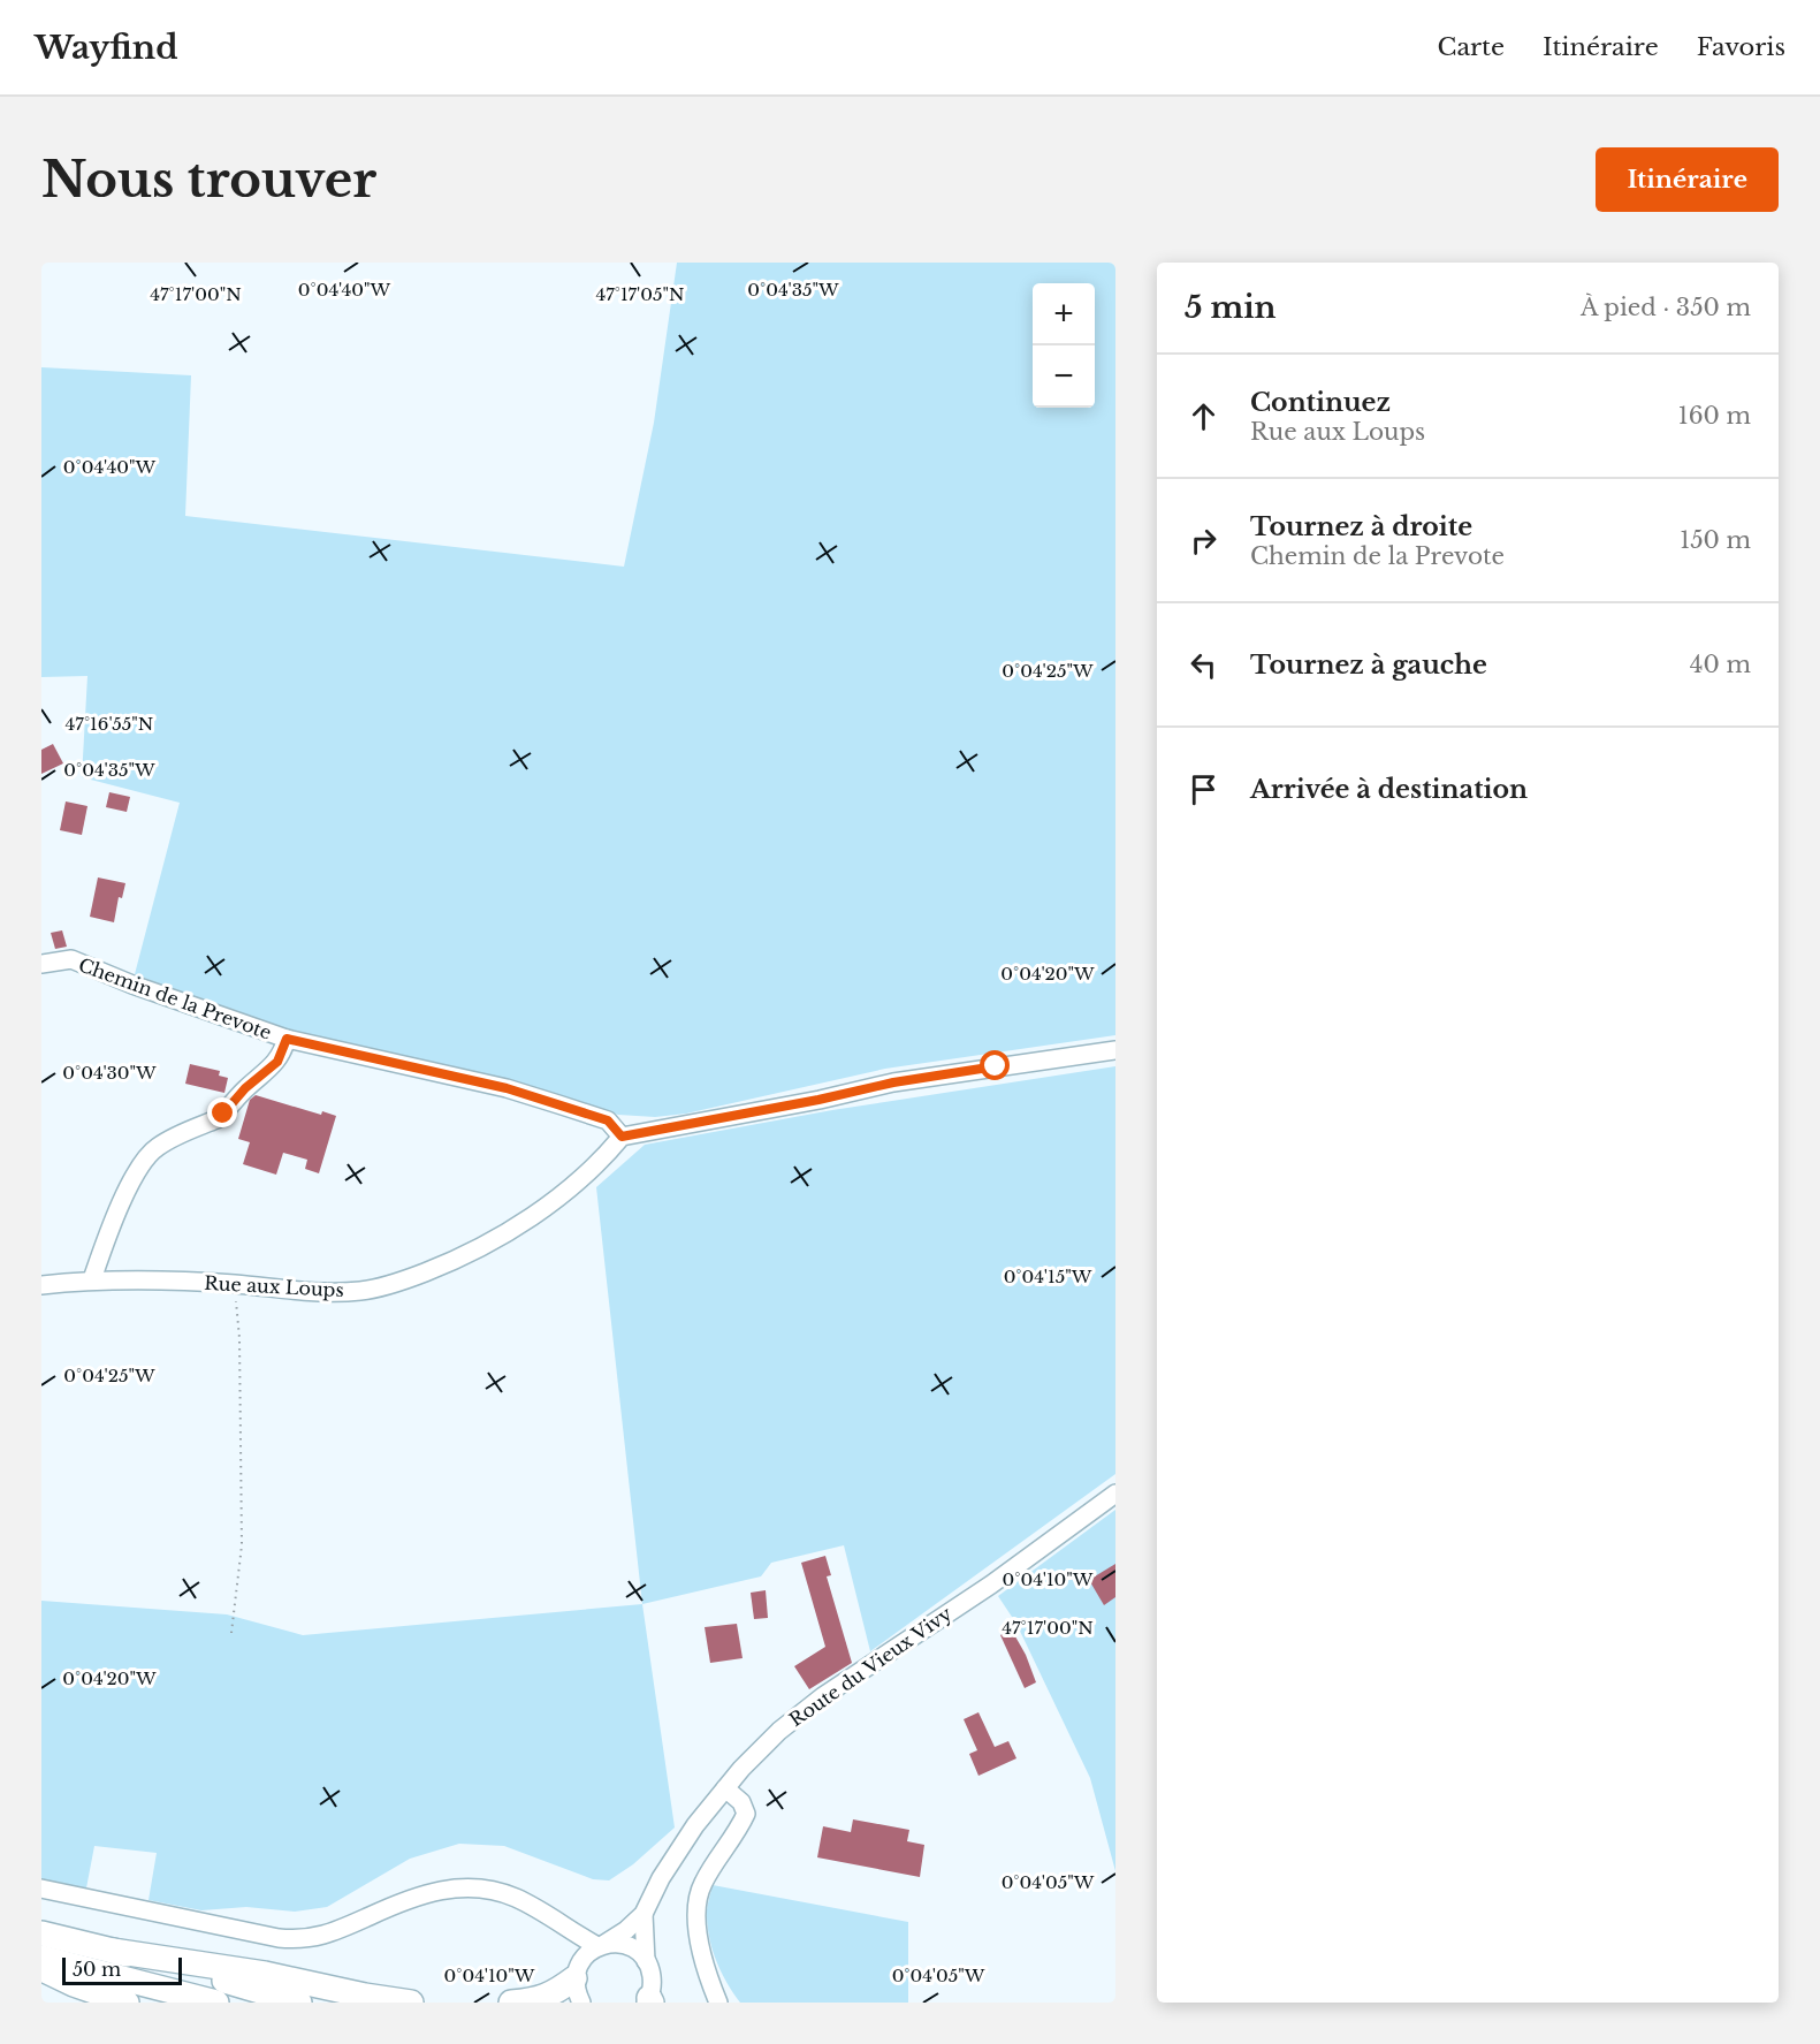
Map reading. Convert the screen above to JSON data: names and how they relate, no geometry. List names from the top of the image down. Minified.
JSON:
{"streets":{"street":["Chemin de la Prevote","Rue aux Loups","Route du Vieux Vivy"]},"crossings":[["Chemin de la Prevote","Rue aux Loups"]],"scale_bar":"50 m","page":{"header":"Wayfind","nav":["Carte","Itinéraire","Favoris"],"buttons":"Itinéraire","title":"Nous trouver","heading":["5 min","À pied · 350 m"],"map_buttons":["+","−"],"list":[["Continuez","Rue aux Loups","160 m"],["Tournez à droite","Chemin de la Prevote","150 m"],["Tournez à gauche","40 m"],"Arrivée à destination"],"scale":"50 m"},"coordinates":["0°04'40\"W","0°04'35\"W","47°17'05\"N","47°17'00\"N","0°04'25\"W","47°16'55\"N","0°04'20\"W","0°04'30\"W","0°04'15\"W","0°04'10\"W","0°04'05\"W"]}
